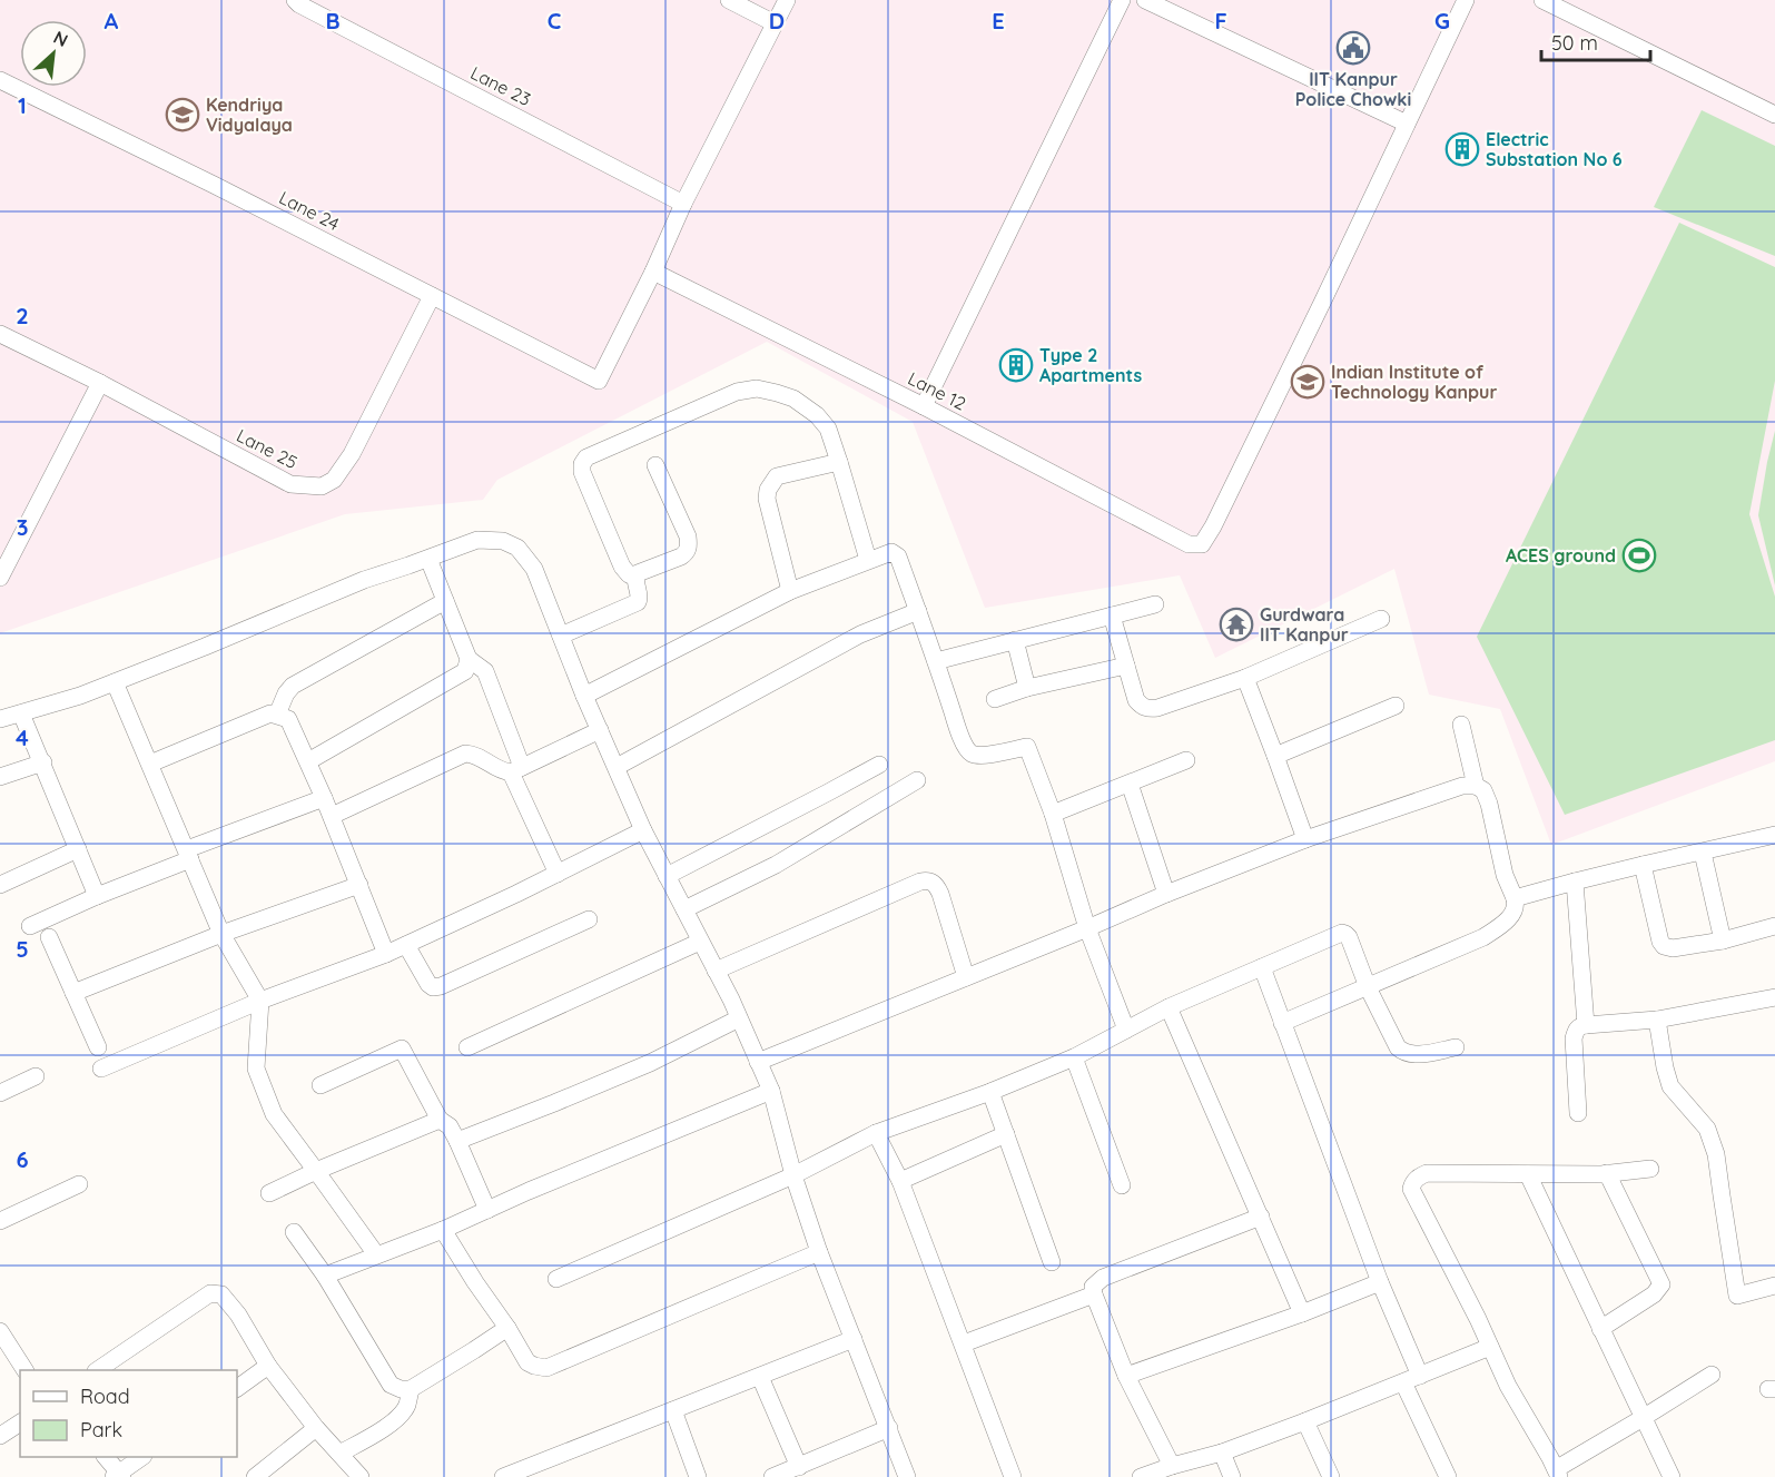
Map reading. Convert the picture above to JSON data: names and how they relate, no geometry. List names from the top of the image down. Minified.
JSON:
{"streets":{"street":["Lane 23","Lane 24","Lane 12","Lane 25"]},"crossings":[["Lane 24","Lane 12"],["Lane 24","Lane 25"]],"places":{"public building":["IIT Kanpur Police Chowki"],"school or university":["Kendriya Vidyalaya","Indian Institute of Technology Kanpur"],"building":["Electric Substation No 6","Type 2 Apartments"],"sports":["ACES ground"],"temple":["Gurdwara IIT Kanpur"]},"legend":["Road","Park"],"scale_bar":"50 m","north":"top right","grid":{"columns":["A","B","C","D","E","F","G"],"rows":["1","2","3","4","5","6"]}}
